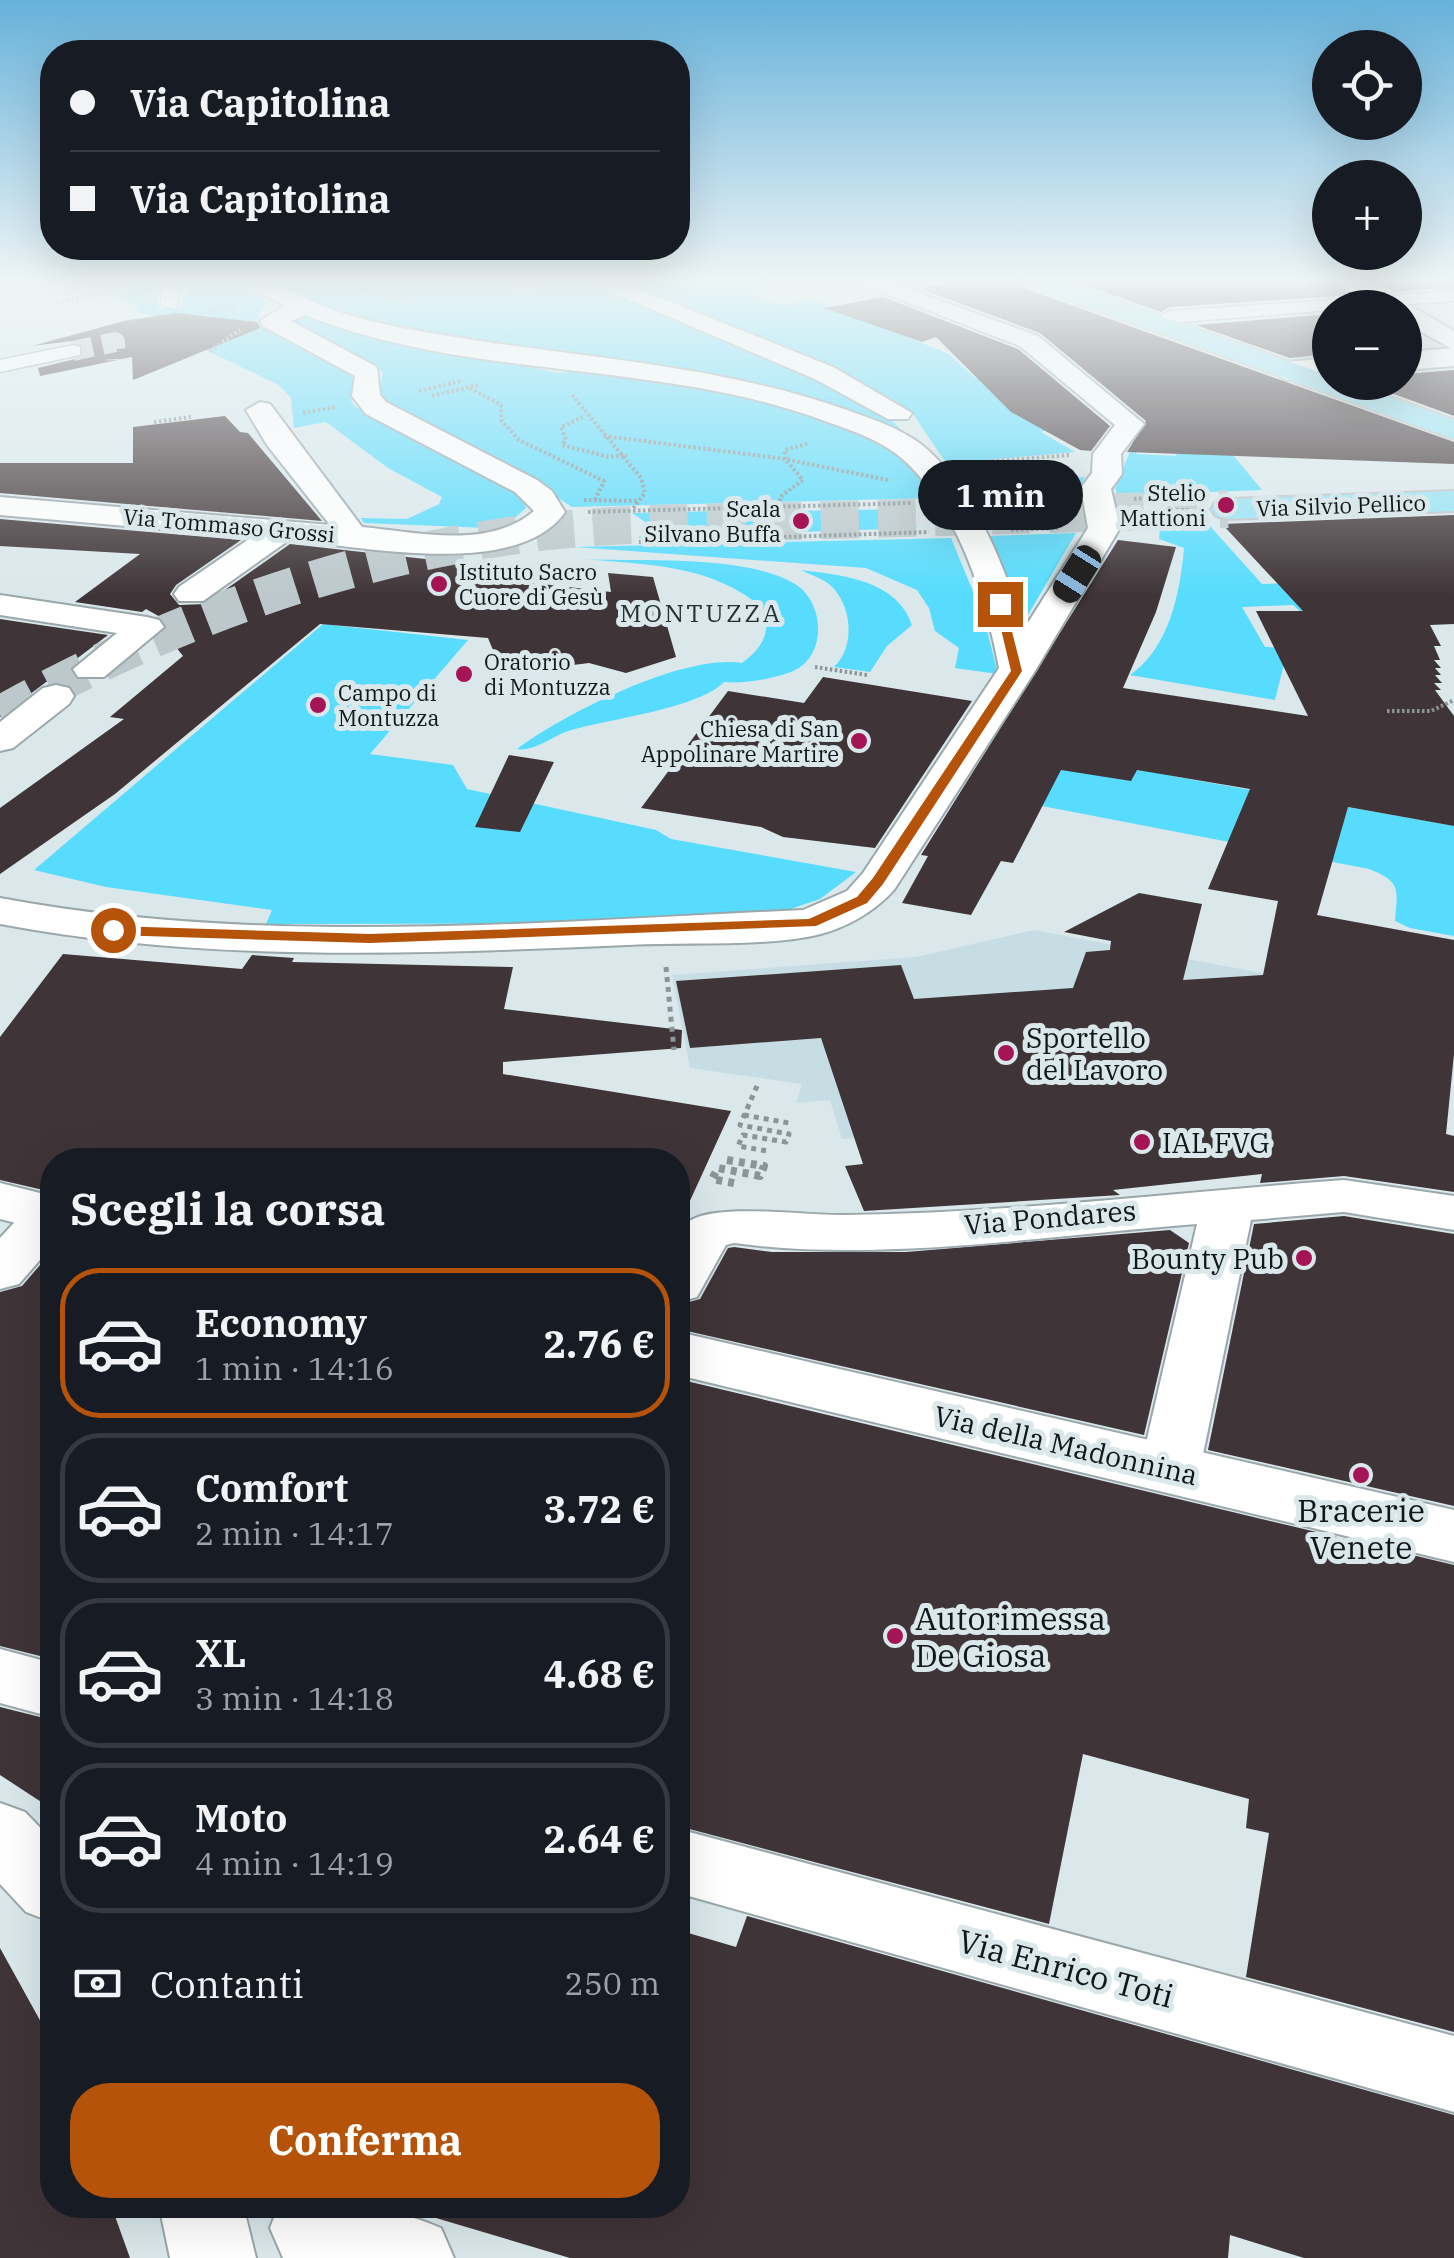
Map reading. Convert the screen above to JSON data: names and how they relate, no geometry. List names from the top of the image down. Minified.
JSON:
{"streets":{"main road":["Via Silvio Pellico"],"street":["Via Tommaso Grossi","Via Pondares","Via della Madonnina","Via Enrico Toti"]},"districts":["MONTUZZA"],"places":["Stelio Mattioni","Scala Silvano Buffa","Istituto Sacro Cuore di Gesù","Oratorio di Montuzza","Campo di Montuzza","Chiesa di San Appolinare Martire","Sportello del Lavoro","IAL FVG","Bounty Pub","Bracerie Venete","Autorimessa De Giosa"],"page":{"map_buttons":["+","−"],"banner":["Via Capitolina","Via Capitolina"],"bubble":"1 min","heading":"Scegli la corsa","list":[{"name":"Economy","note":"1 min · 14:16","value":"2.76 €"},{"name":"Comfort","note":"2 min · 14:17","value":"3.72 €"},{"name":"XL","note":"3 min · 14:18","value":"4.68 €"},{"name":"Moto","note":"4 min · 14:19","value":"2.64 €"}],"pay":["Contanti","250 m"],"buttons":"Conferma"}}
